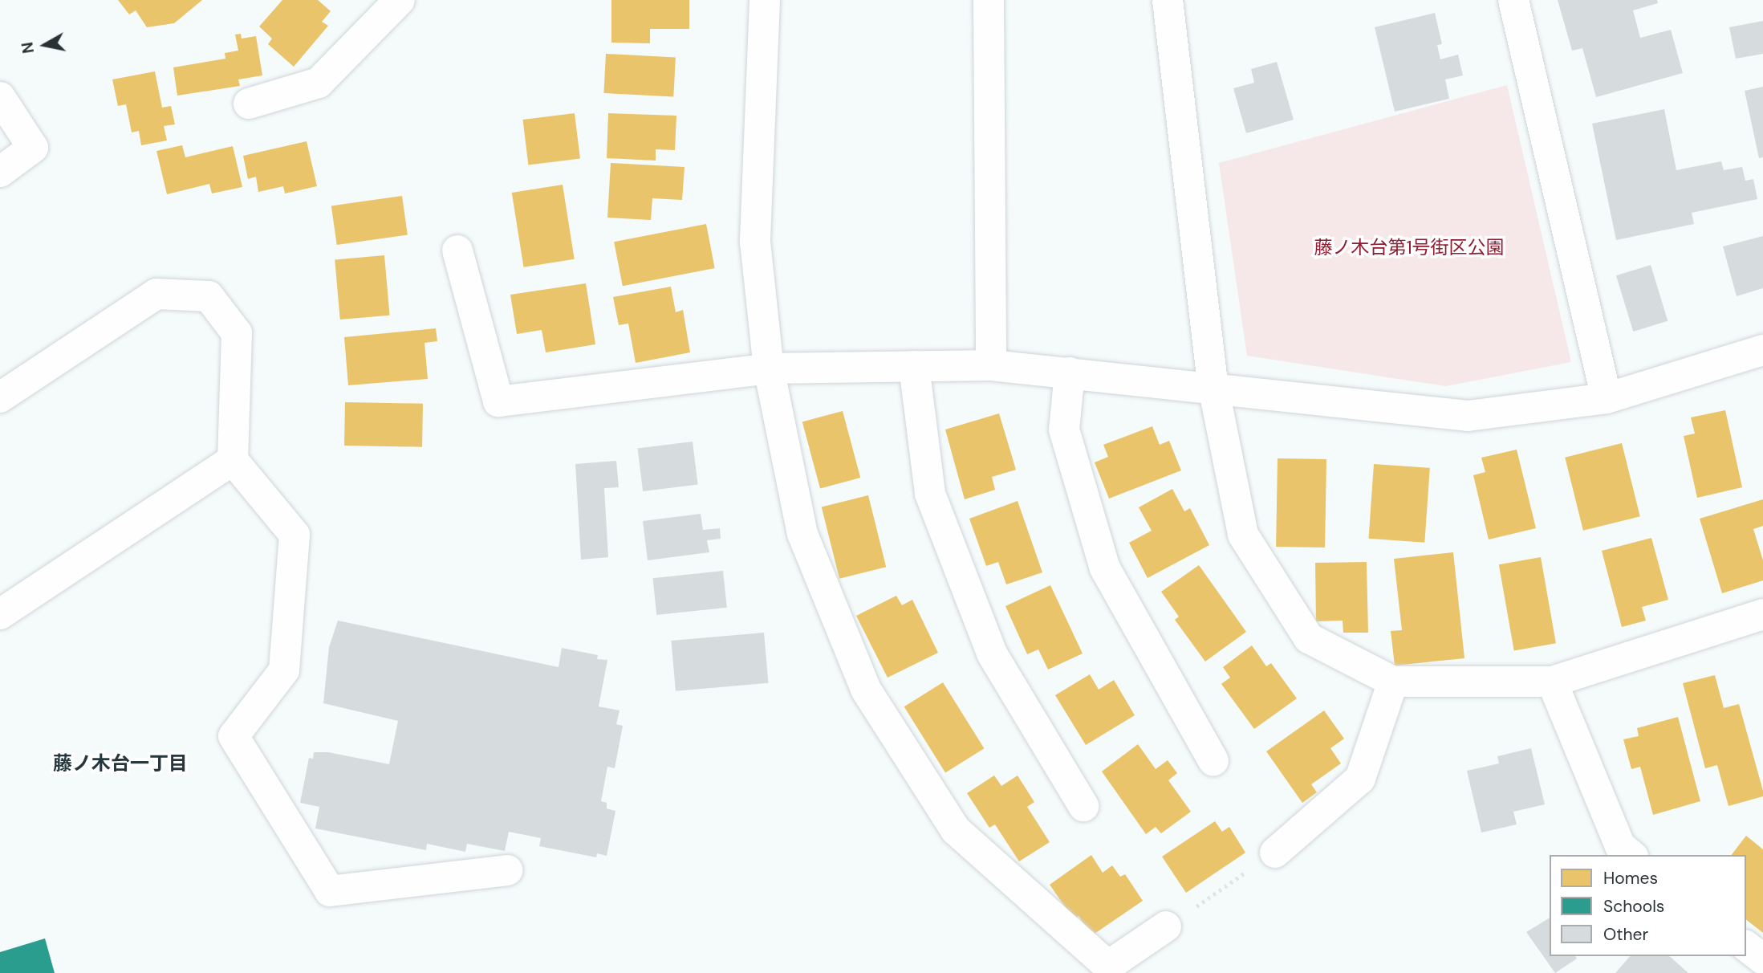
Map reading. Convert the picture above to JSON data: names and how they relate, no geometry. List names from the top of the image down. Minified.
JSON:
{"districts":["藤ノ木台一丁目"],"parks":["藤ノ木台第1号街区公園"],"legend":["Homes","Schools","Other"],"north":"left"}
